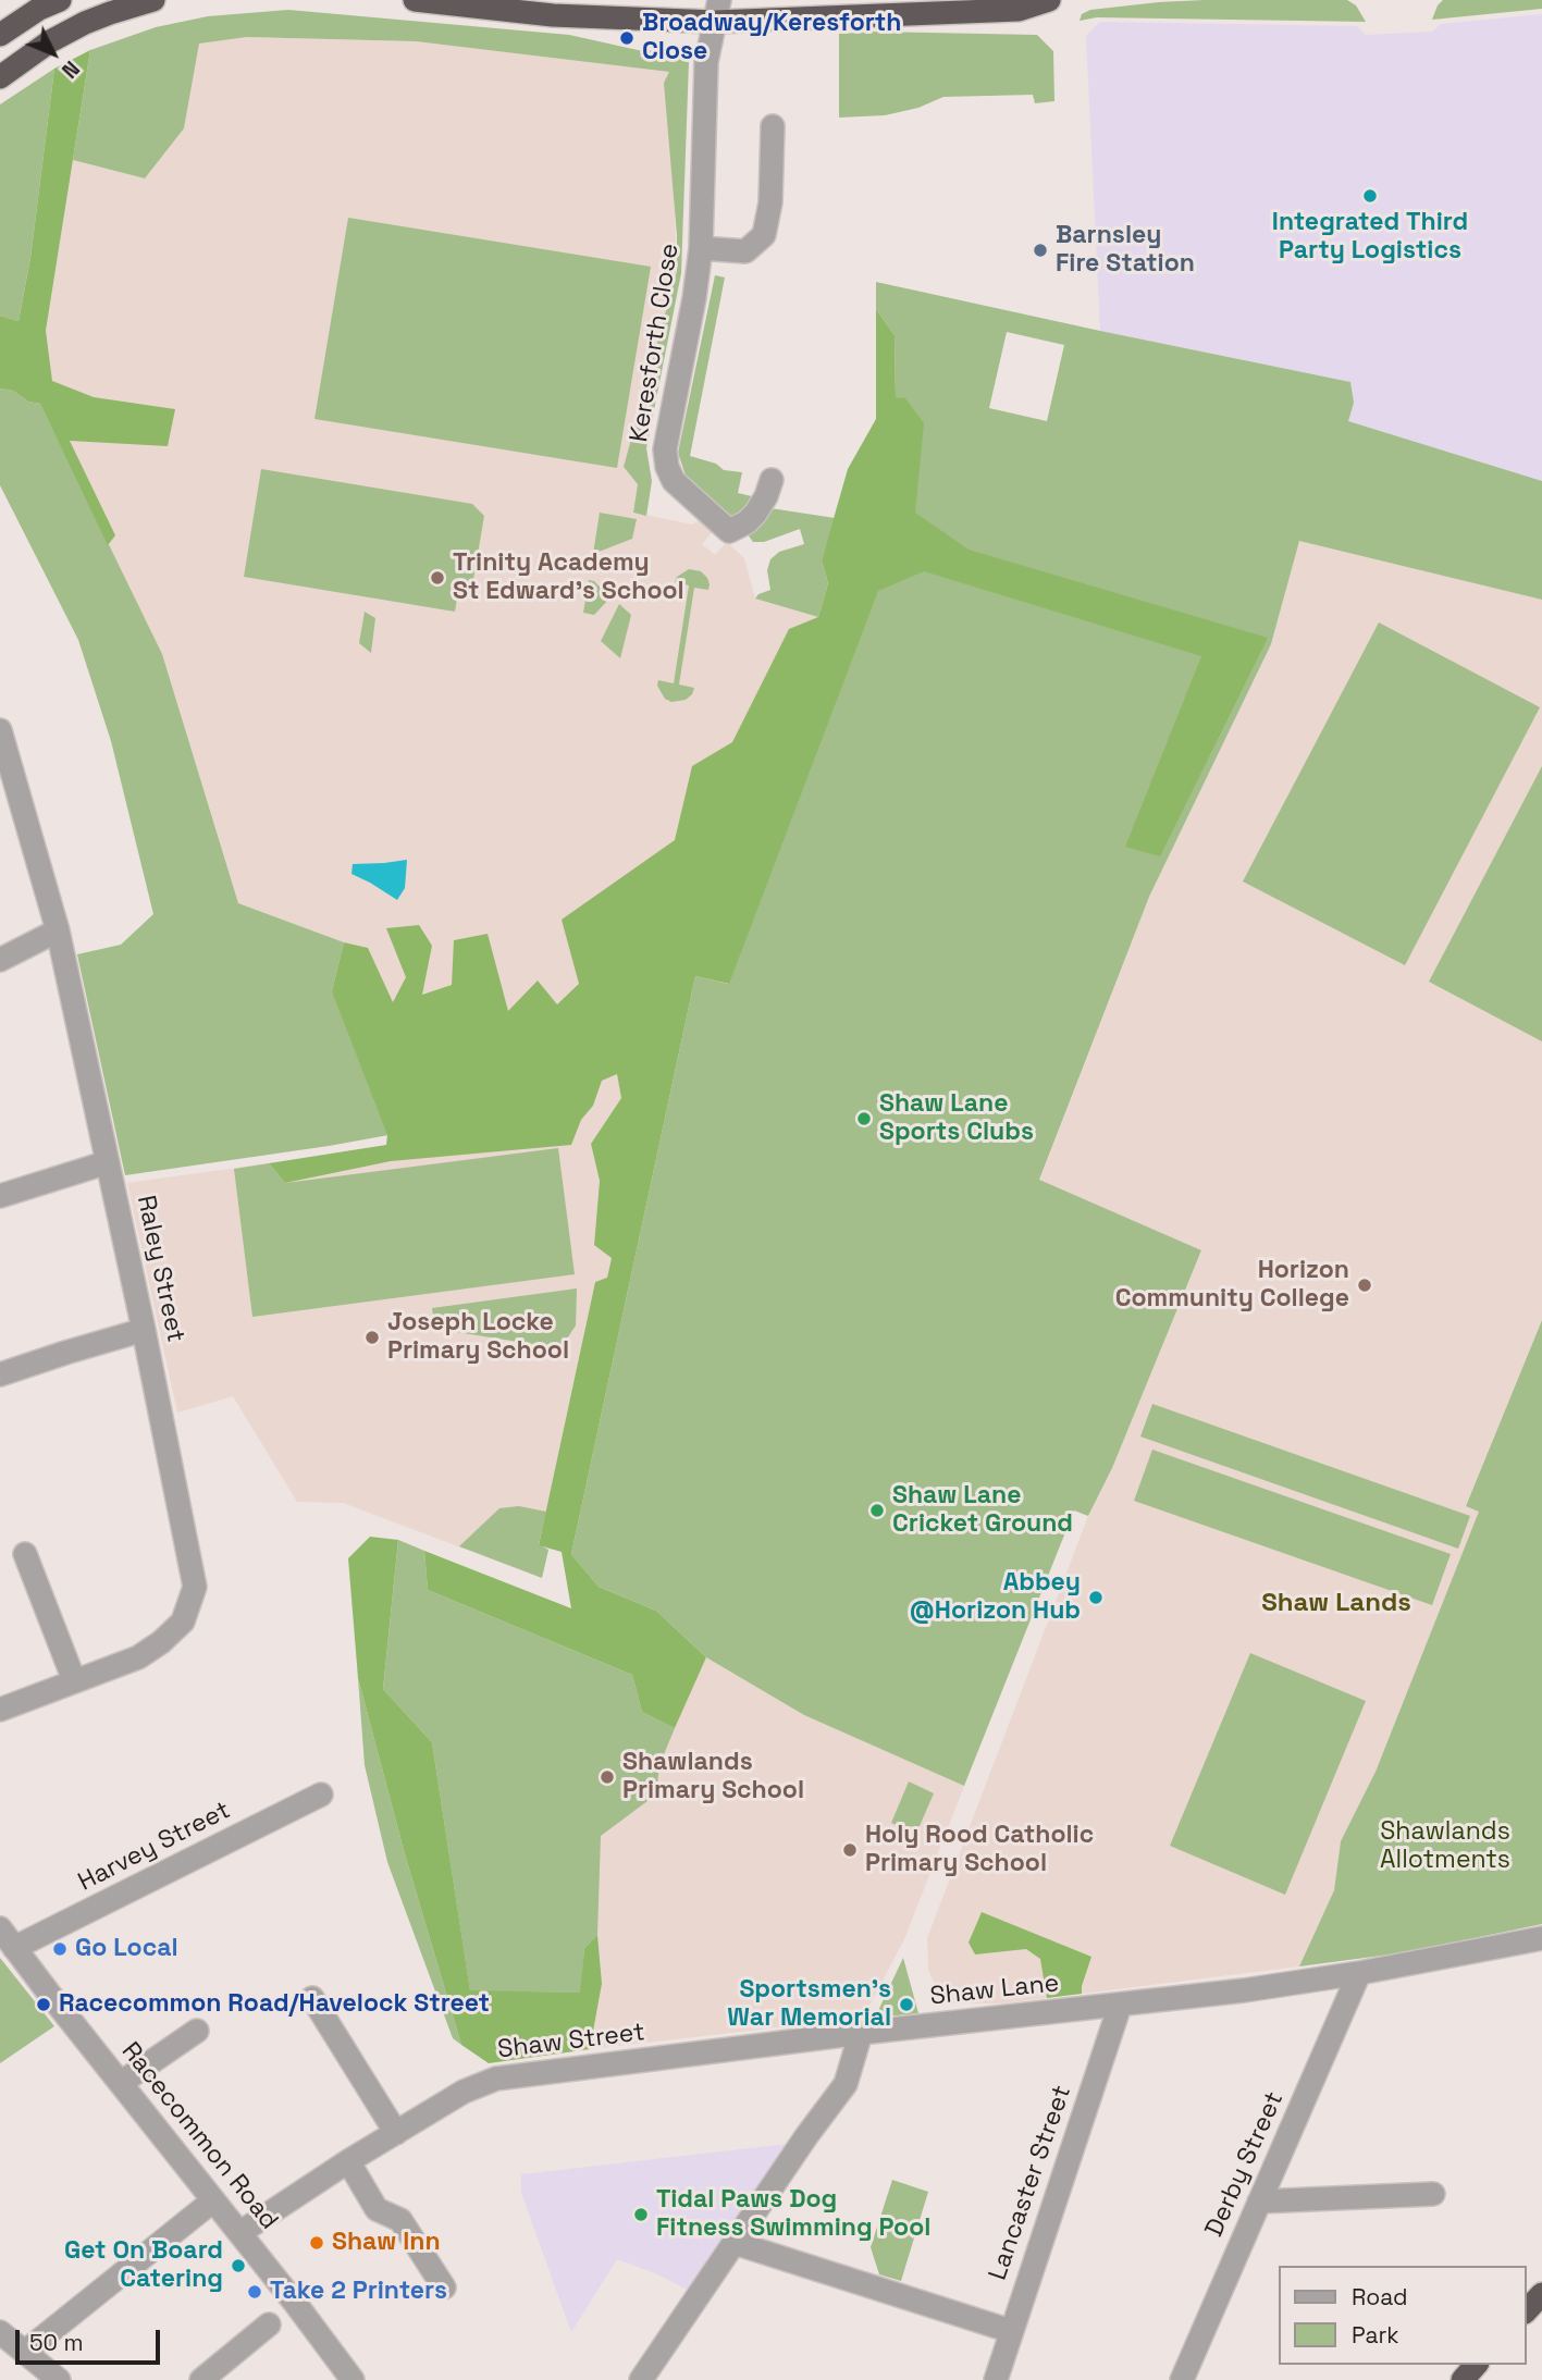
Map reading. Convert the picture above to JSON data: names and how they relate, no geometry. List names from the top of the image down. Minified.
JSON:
{"streets":{"street":["Keresforth Close","Raley Street","Harvey Street","Shaw Lane","Shaw Street","Racecommon Road","Derby Street","Lancaster Street"]},"crossings":[["Harvey Street","Racecommon Road"],["Shaw Lane","Shaw Street"],["Shaw Lane","Derby Street"],["Shaw Lane","Lancaster Street"],["Shaw Street","Racecommon Road"]],"districts":["Shaw Lands"],"parks":["Shawlands Allotments"],"places":["Broadway/Keresforth Close","Integrated Third Party Logistics","Barnsley Fire Station","Trinity Academy St Edward's School","Shaw Lane Sports Clubs","Horizon Community College","Joseph Locke Primary School","Shaw Lane Cricket Ground","Abbey @Horizon Hub","Shawlands Primary School","Holy Rood Catholic Primary School","Go Local","Racecommon Road/Havelock Street","Sportsmen's War Memorial","Tidal Paws Dog Fitness Swimming Pool","Shaw Inn","Get On Board Catering","Take 2 Printers"],"legend":["Road","Park"],"scale_bar":"50 m","north":"bottom right"}
